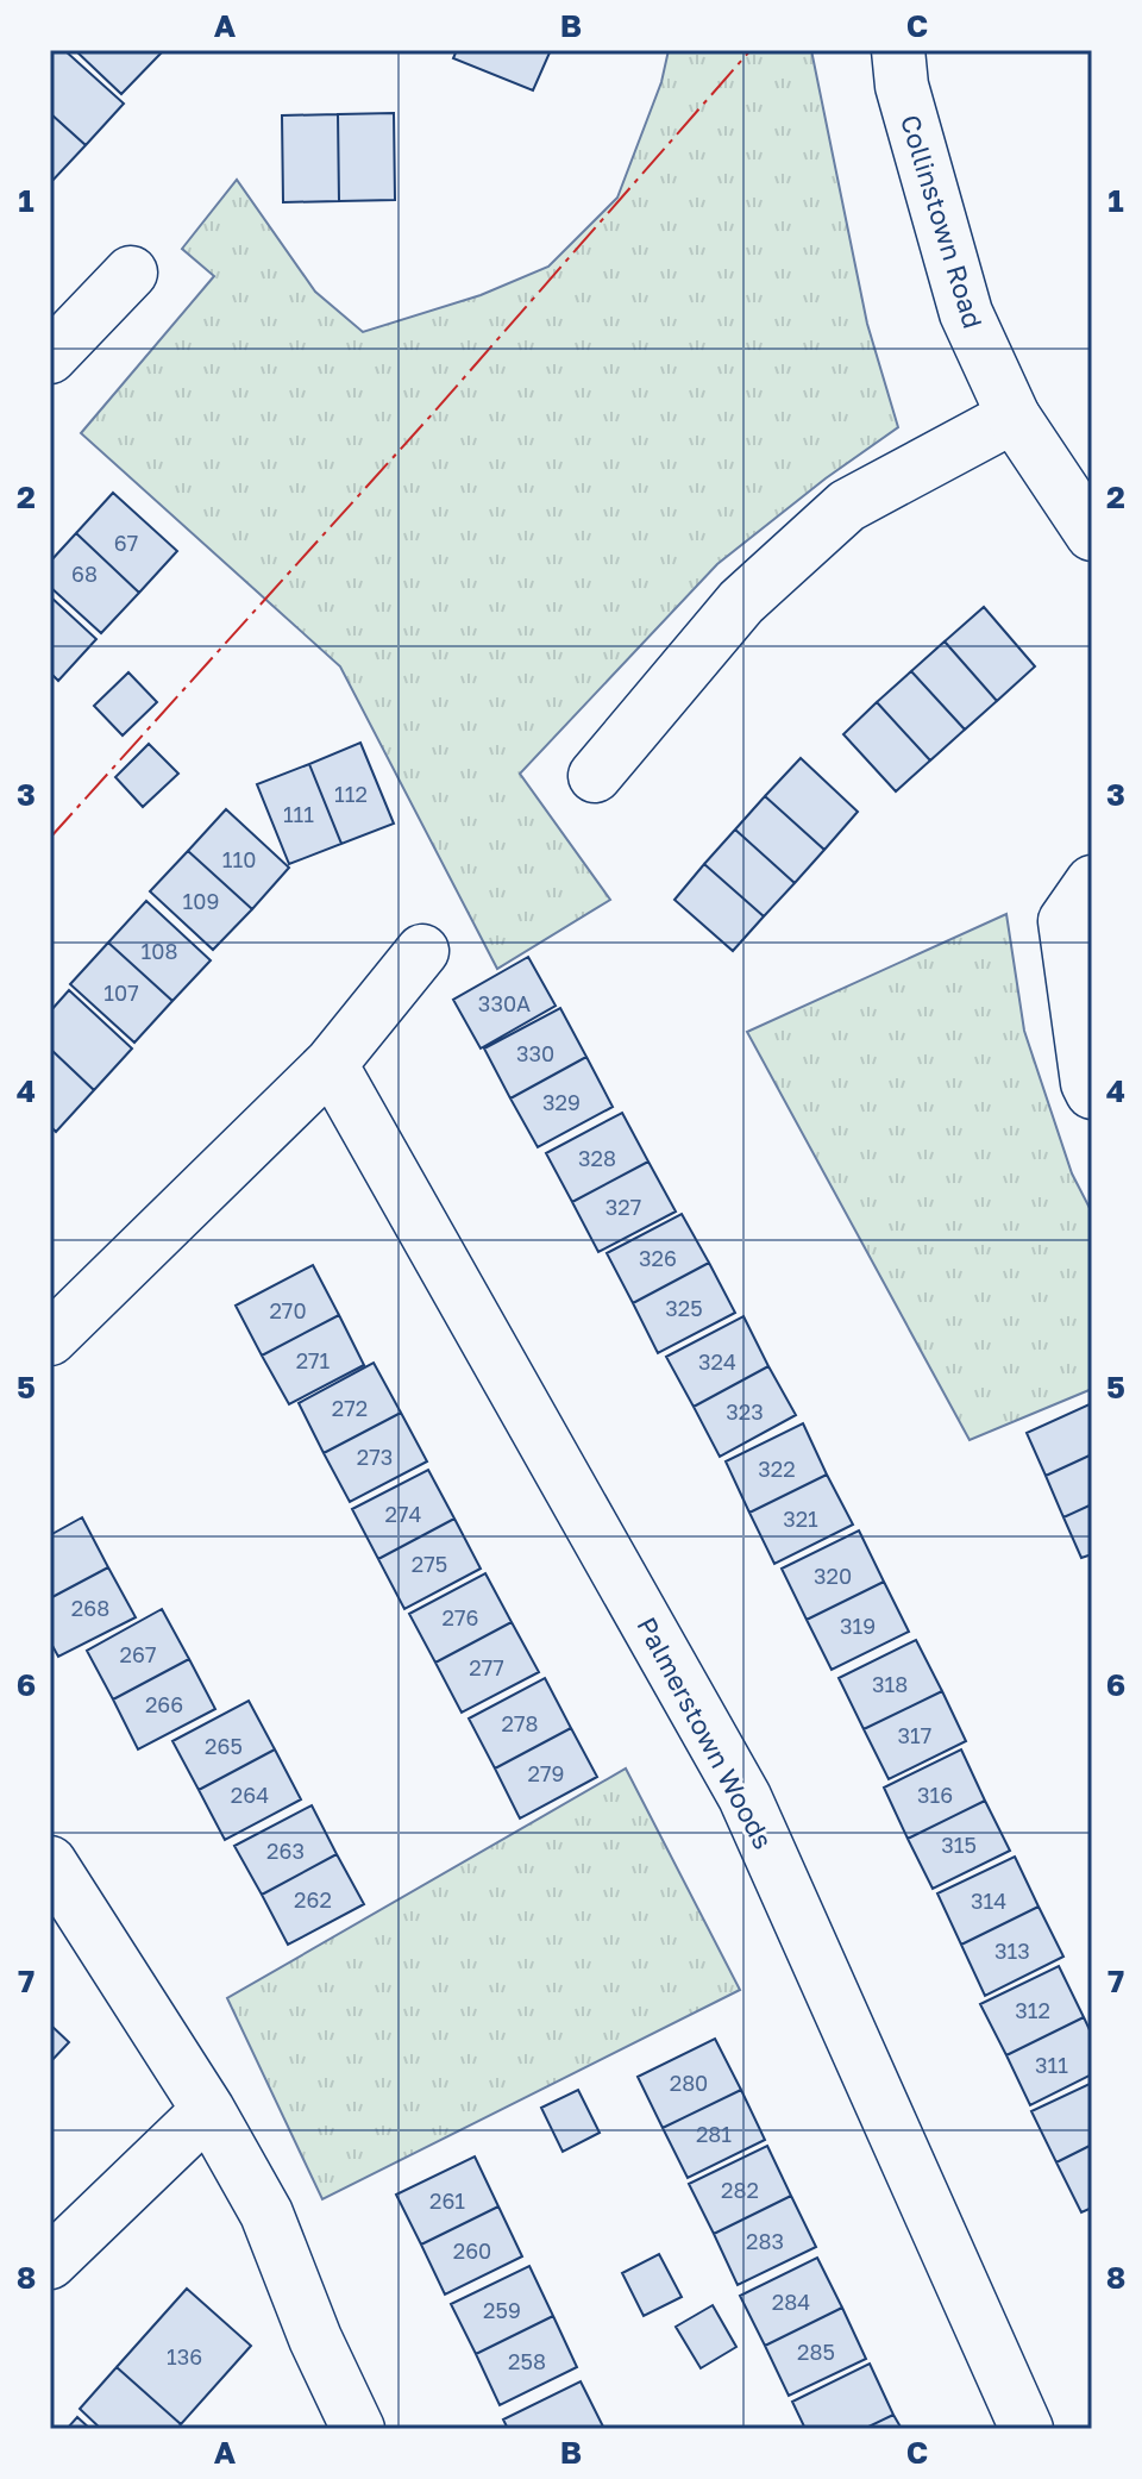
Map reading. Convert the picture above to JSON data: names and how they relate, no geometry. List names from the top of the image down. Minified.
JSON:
{"streets":{"street":["Collinstown Road","Palmerstown Woods"]},"house_numbers":["67","68","112","111","110","109","108","107","330A","330","329","328","327","326","325","270","271","324","272","323","273","322","274","321","275","320","268","276","319","267","277","318","266","278","317","265","279","264","316","315","263","262","314","313","312","311","280","281","282","261","283","260","284","259","285","136","258"],"grid":{"columns":["A","B","C"],"rows":["1","2","3","4","5","6","7","8"]}}
